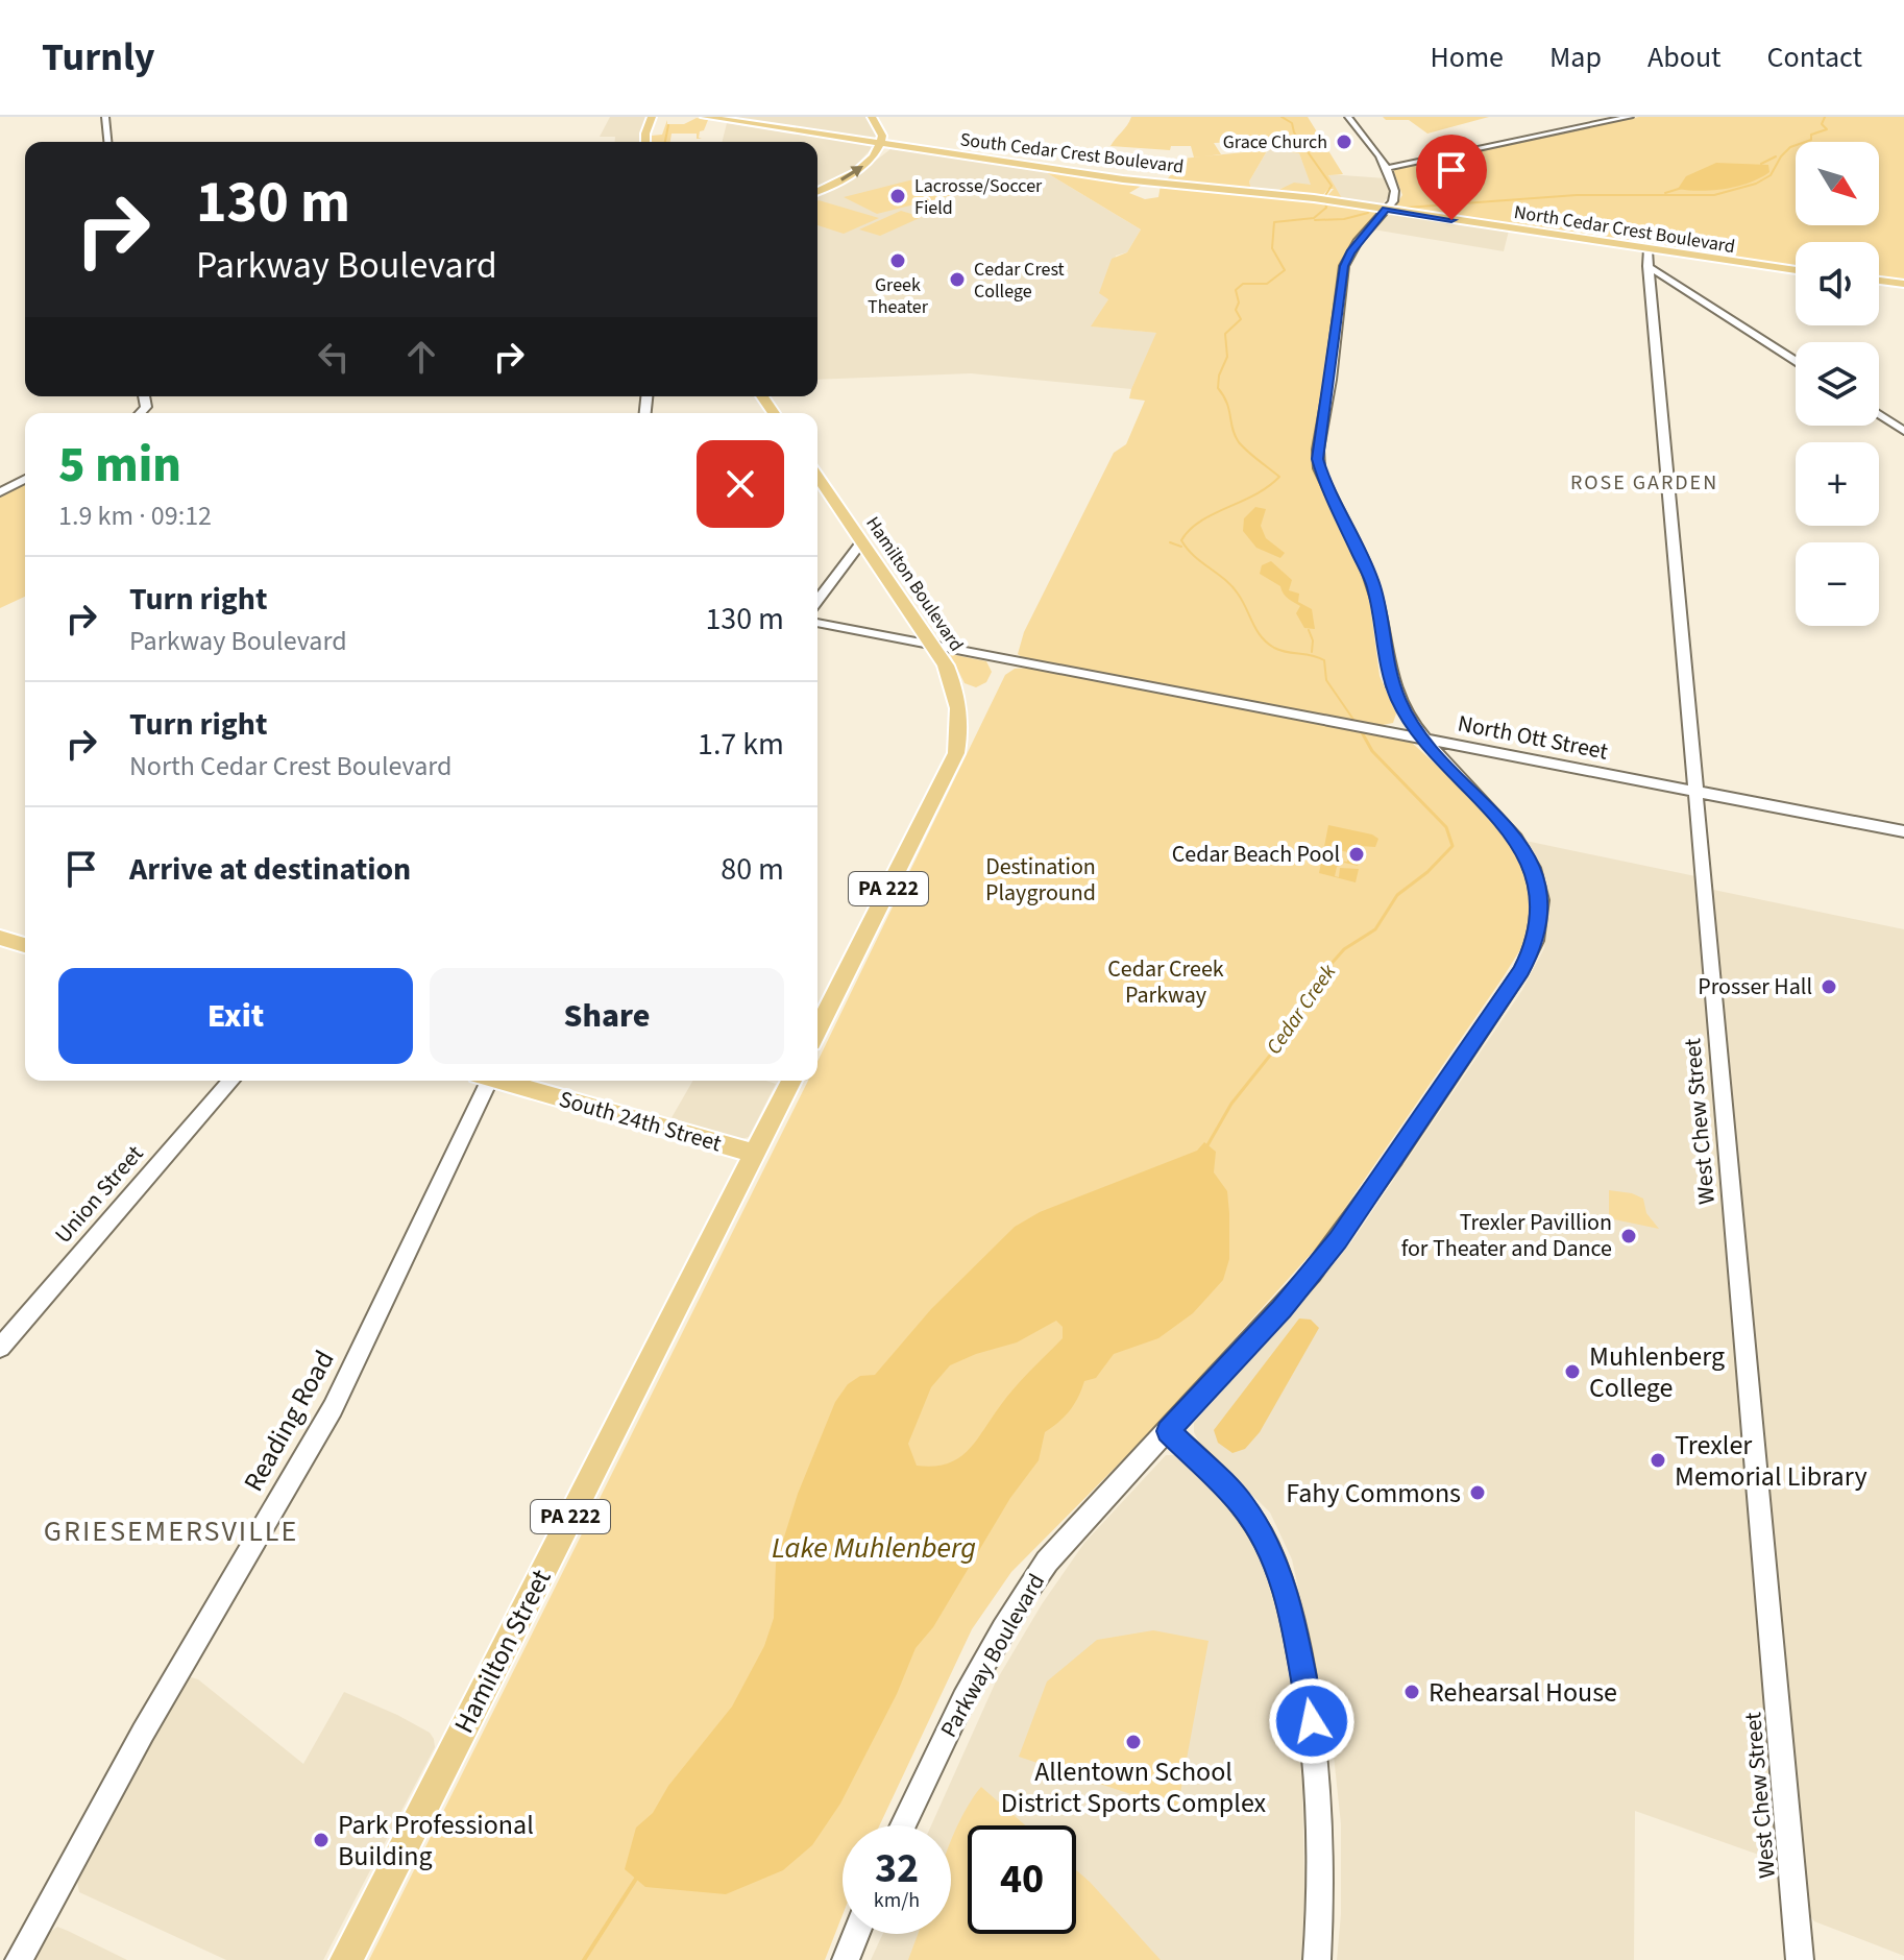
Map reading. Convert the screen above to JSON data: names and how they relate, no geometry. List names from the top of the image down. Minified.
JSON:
{"streets":{"main road":["South Cedar Crest Boulevard","North Cedar Crest Boulevard","Hamilton Boulevard","PA 222","South 24th Street","Hamilton Street"],"street":["North Ott Street","West Chew Street","Union Street","Reading Road","Parkway Boulevard"]},"crossings":[["South Cedar Crest Boulevard","North Cedar Crest Boulevard"],["South Cedar Crest Boulevard","Parkway Boulevard"],["North Cedar Crest Boulevard","Parkway Boulevard"],["Hamilton Boulevard","North Ott Street"],["North Ott Street","West Chew Street"],["North Ott Street","Parkway Boulevard"],["South 24th Street","Hamilton Street"]],"districts":["ROSE GARDEN","GRIESEMERSVILLE"],"water":["Cedar Creek","Lake Muhlenberg"],"parks":["Destination Playground","Cedar Creek Parkway"],"places":["Grace Church","Lacrosse/Soccer Field","Greek Theater","Cedar Crest College","Cedar Beach Pool","Prosser Hall","Trexler Pavillion for Theater and Dance","Muhlenberg College","Trexler Memorial Library","Fahy Commons","Rehearsal House","Allentown School District Sports Complex","Park Professional Building"],"north":"bottom right","page":{"header":"Turnly","nav":["Home","Map","About","Contact"],"map_buttons":["+","−"],"turn":["130 m","Parkway Boulevard"],"heading":["5 min","1.9 km · 09:12"],"list":[{"name":"Turn right","note":"Parkway Boulevard","value":"130 m"},{"name":"Turn right","note":"North Cedar Crest Boulevard","value":"1.7 km"},{"name":"Arrive at destination","value":"80 m"}],"buttons":["Exit","Share"],"speed":"32 km/h","limit":"40"}}
